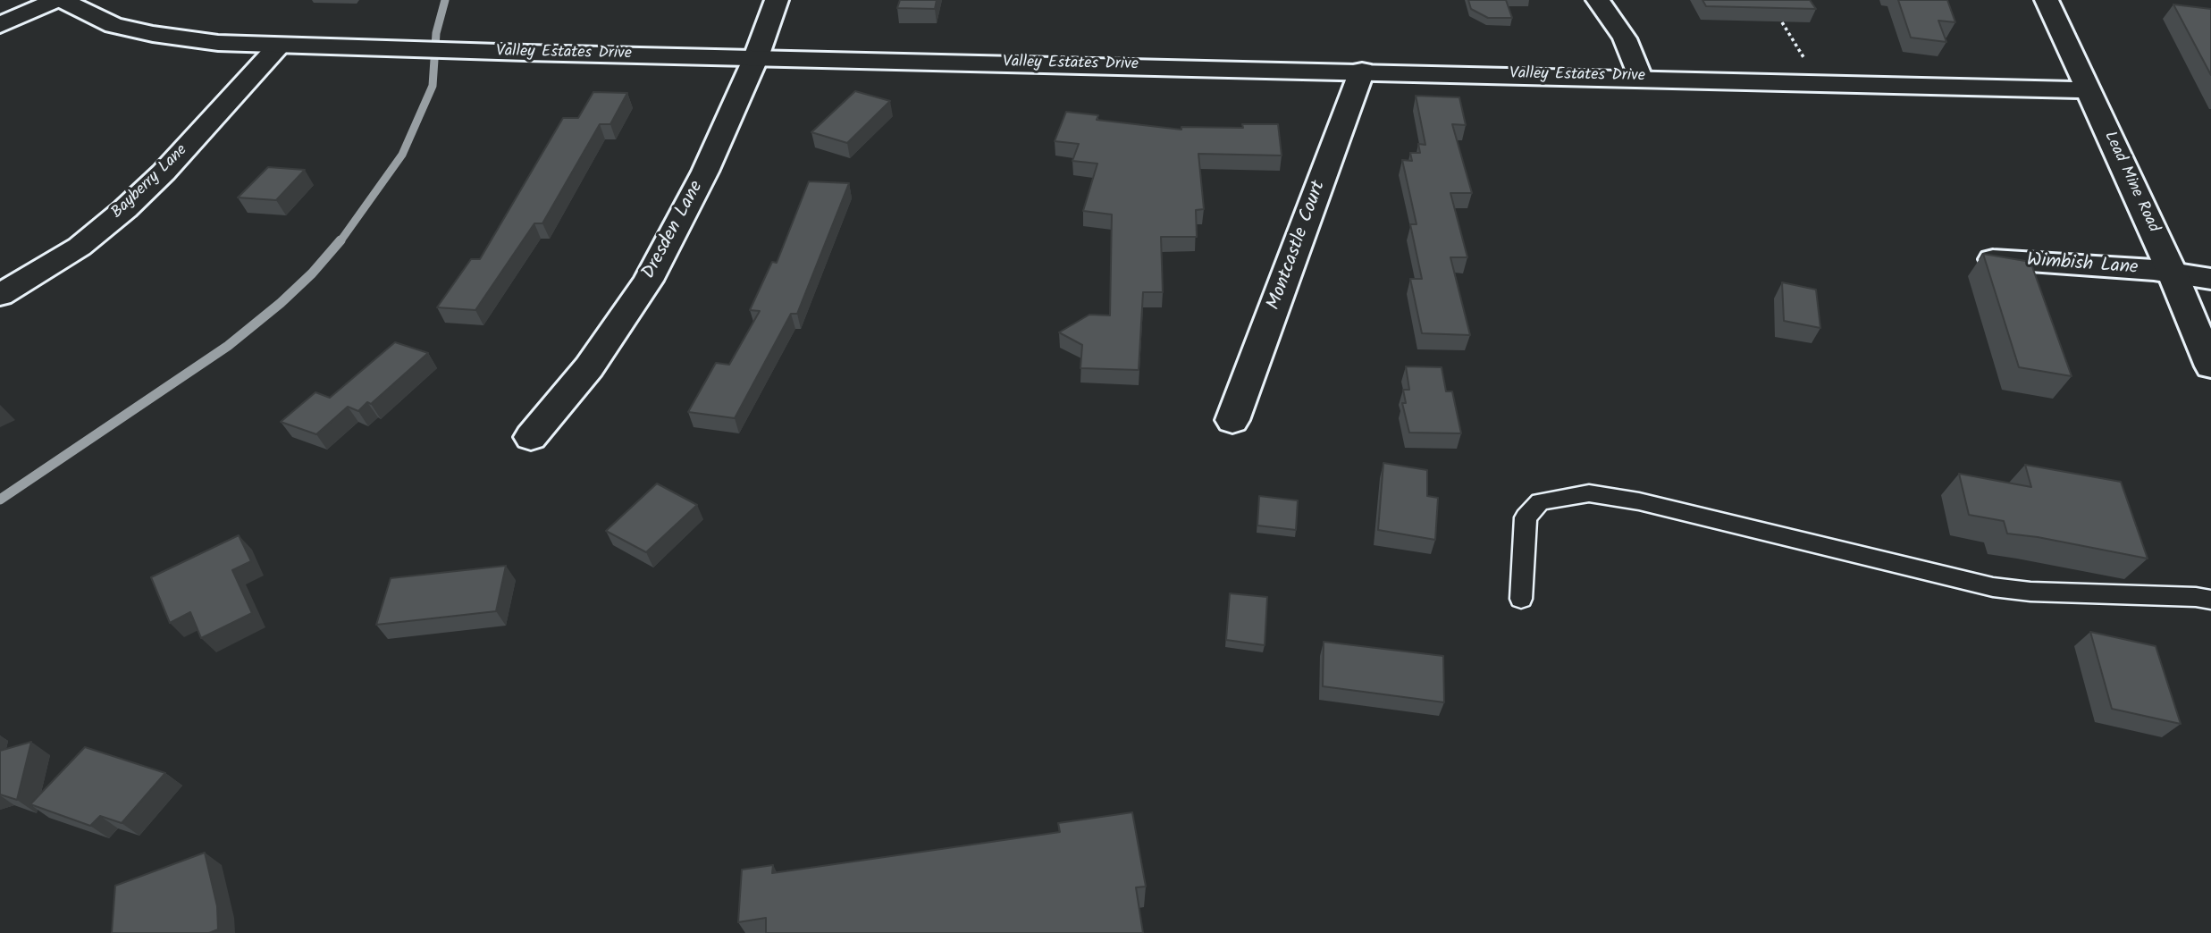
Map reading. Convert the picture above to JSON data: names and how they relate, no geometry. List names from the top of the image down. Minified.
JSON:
{"streets":{"street":["Valley Estates Drive","Bayberry Lane","Lead Mine Road","Dresden Lane","Montcastle Court","Wimbish Lane"]},"crossings":[["Valley Estates Drive","Bayberry Lane"],["Valley Estates Drive","Lead Mine Road"],["Valley Estates Drive","Dresden Lane"],["Valley Estates Drive","Montcastle Court"],["Lead Mine Road","Wimbish Lane"]]}
